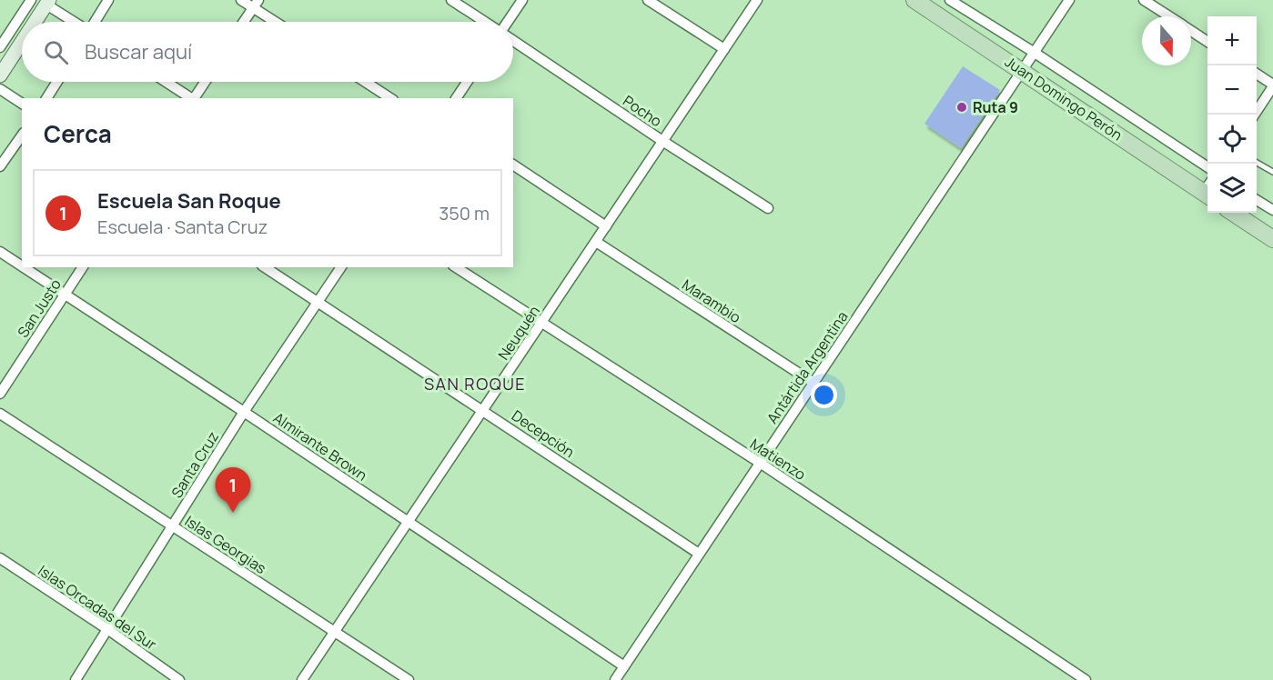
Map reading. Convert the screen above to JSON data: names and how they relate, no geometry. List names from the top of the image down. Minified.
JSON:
{"streets":{"main road":["Juan Domingo Perón"],"street":["Pocho","Marambio","San Justo","Neuquén","Antártida Argentina","Decepción","Almirante Brown","Matienzo","Santa Cruz","Islas Georgias","Islas Orcadas del Sur"]},"crossings":[["Juan Domingo Perón","Antártida Argentina"],["Pocho","Neuquén"],["Marambio","Neuquén"],["Marambio","Antártida Argentina"],["San Justo","Almirante Brown"],["Neuquén","Decepción"],["Neuquén","Almirante Brown"],["Neuquén","Matienzo"],["Neuquén","Islas Georgias"],["Antártida Argentina","Decepción"],["Antártida Argentina","Almirante Brown"],["Antártida Argentina","Matienzo"],["Decepción","Santa Cruz"],["Almirante Brown","Santa Cruz"],["Santa Cruz","Islas Georgias"],["Santa Cruz","Islas Orcadas del Sur"]],"districts":["SAN ROQUE"],"places":["Ruta 9"],"north":"bottom","page":{"map_buttons":["+","−"],"search":"Buscar aquí","heading":"Cerca","list":[{"mark":"1","name":"Escuela San Roque","note":"Escuela · Santa Cruz","value":"350 m"}],"pins":"1"}}
